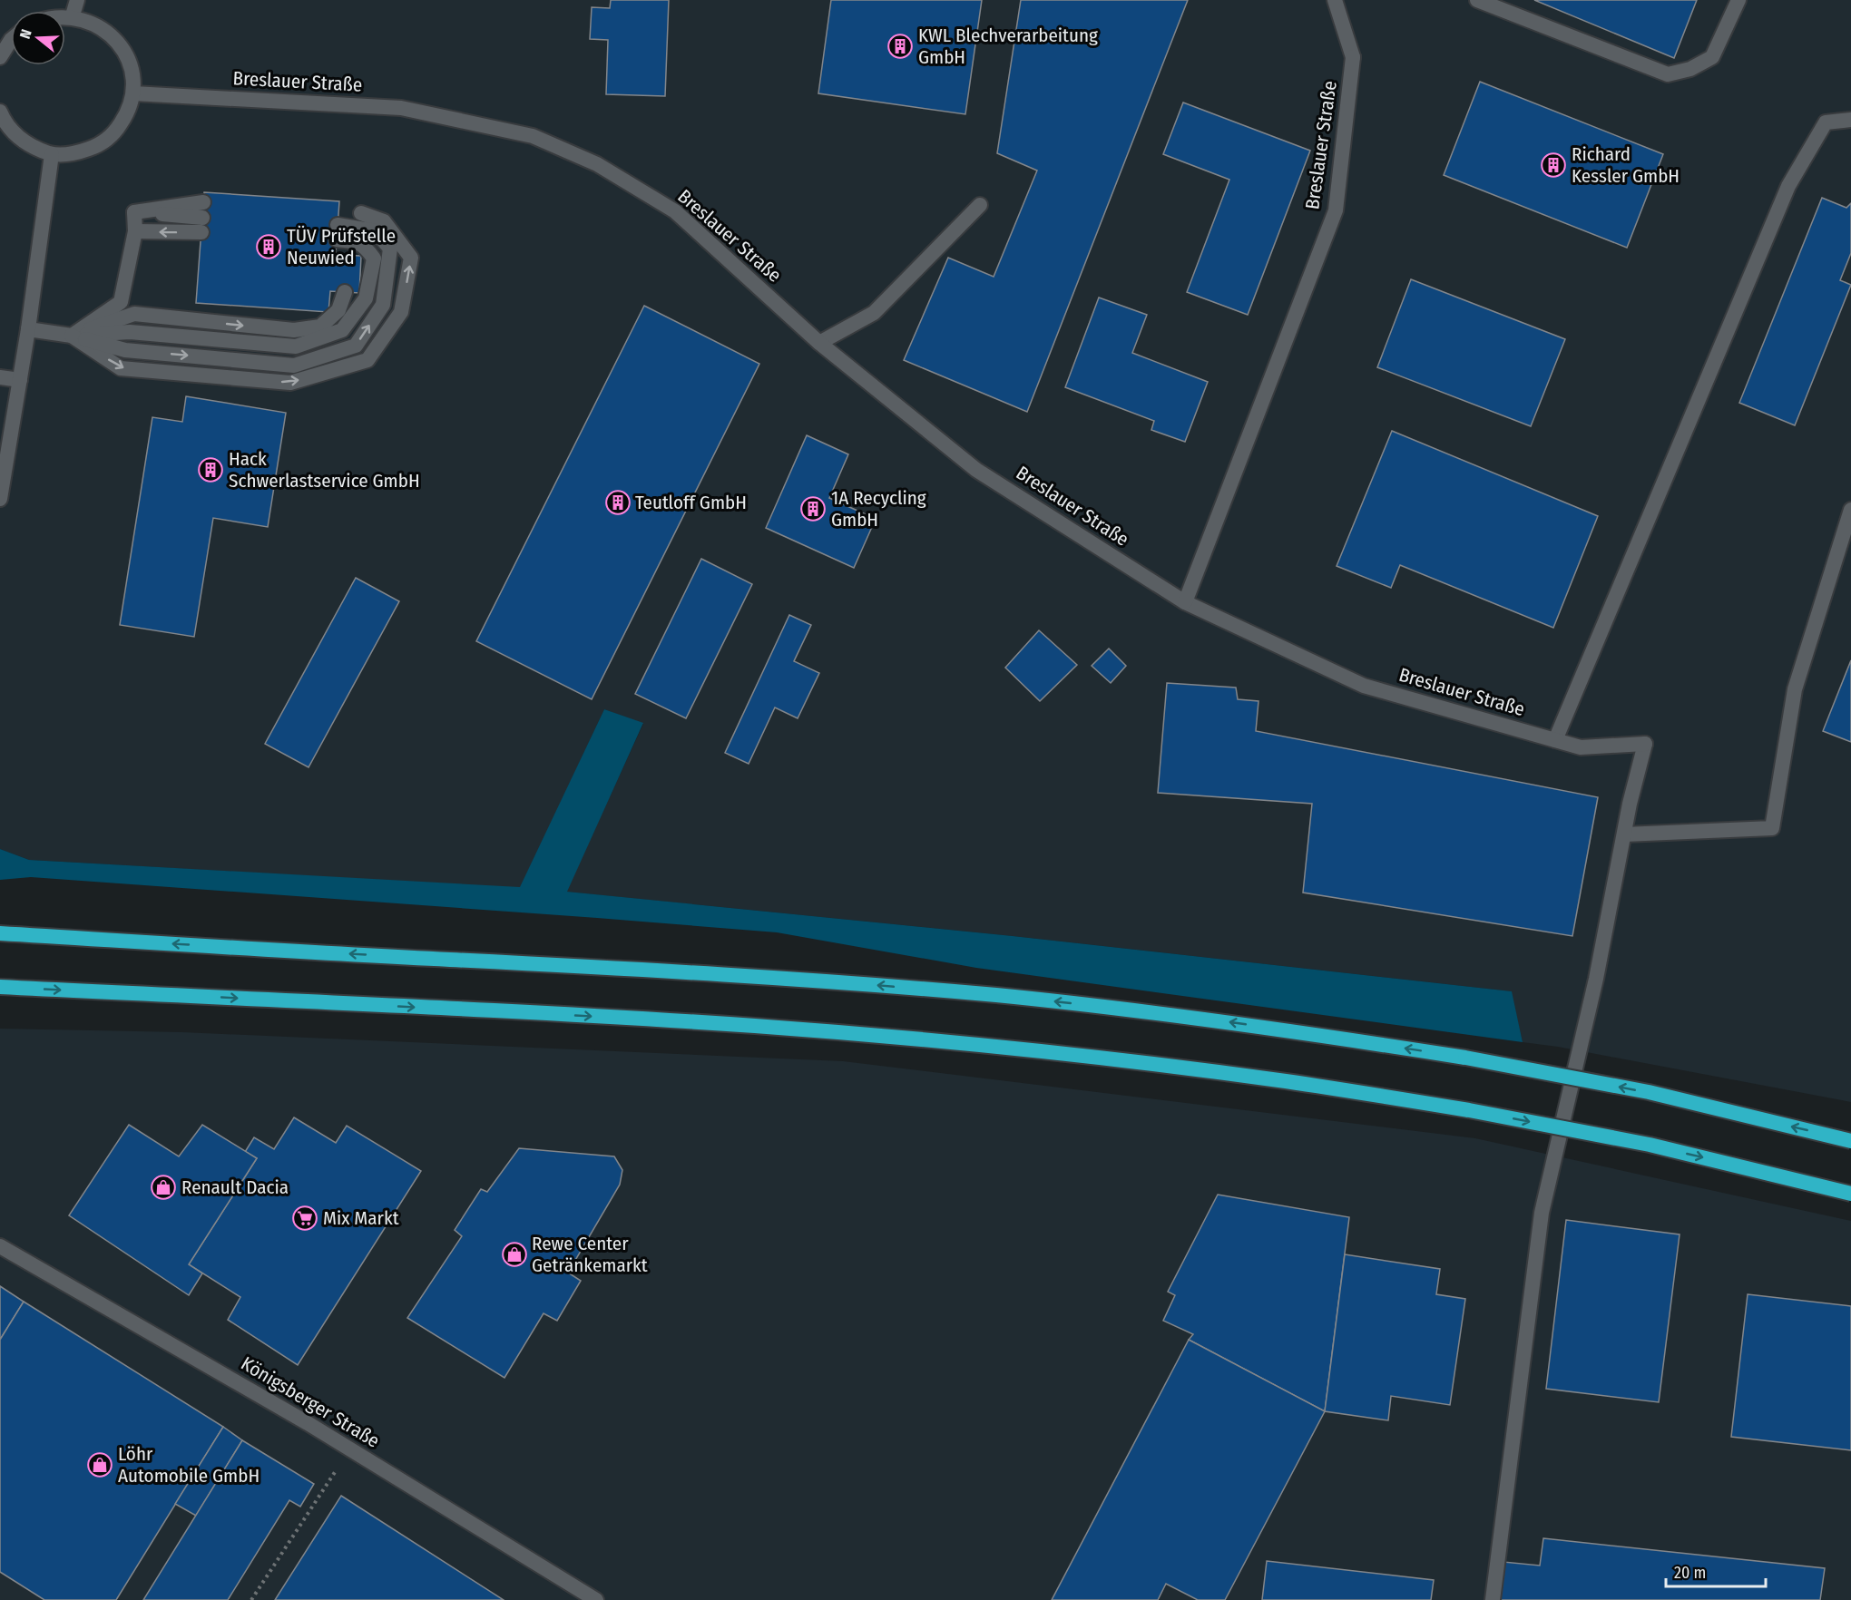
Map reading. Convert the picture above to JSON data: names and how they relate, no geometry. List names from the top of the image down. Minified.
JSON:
{"streets":{"street":["Breslauer Straße","Königsberger Straße"]},"places":{"building":["KWL Blechverarbeitung GmbH","Richard Kessler GmbH","TÜV Prüfstelle Neuwied","Hack Schwerlastservice GmbH","Teutloff GmbH","1A Recycling GmbH"],"shop":["Renault Dacia","Rewe Center Getränkemarkt","Löhr Automobile GmbH"],"supermarket":["Mix Markt"]},"scale_bar":"20 m","north":"left"}
